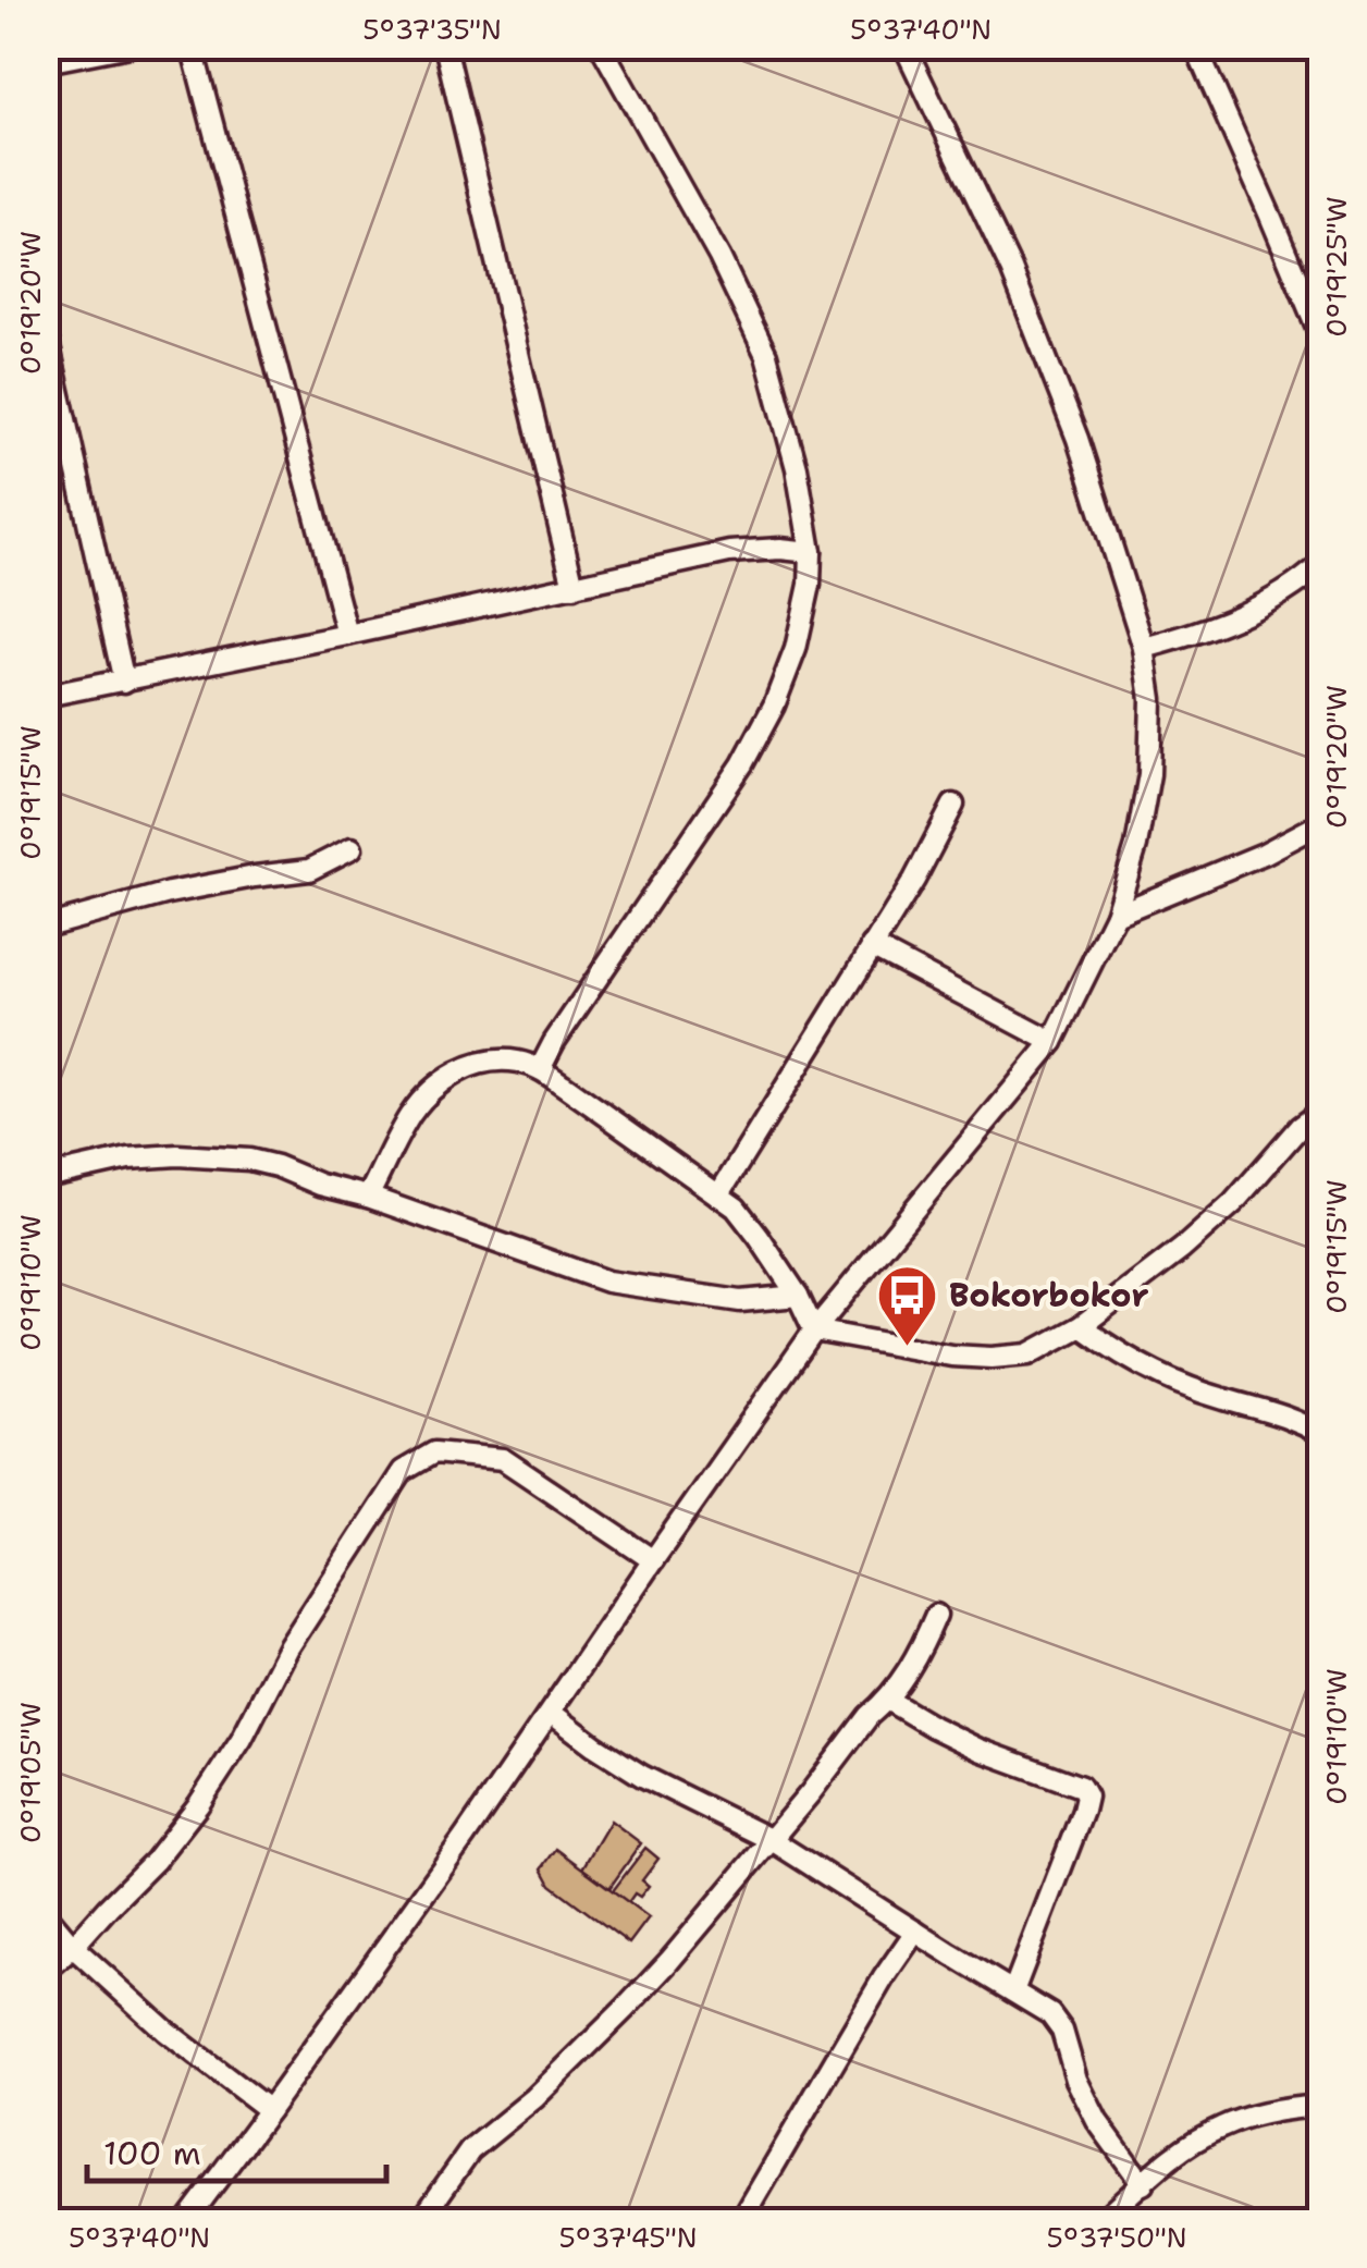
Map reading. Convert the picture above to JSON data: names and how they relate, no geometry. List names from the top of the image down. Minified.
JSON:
{"places":{"bus stop":["Bokorbokor"]},"scale_bar":"100 m","coordinates":["5°37'35\"N","5°37'40\"N","0°19'25\"W","0°19'20\"W","0°19'15\"W","0°19'10\"W","0°19'05\"W","5°37'45\"N","5°37'50\"N"]}
